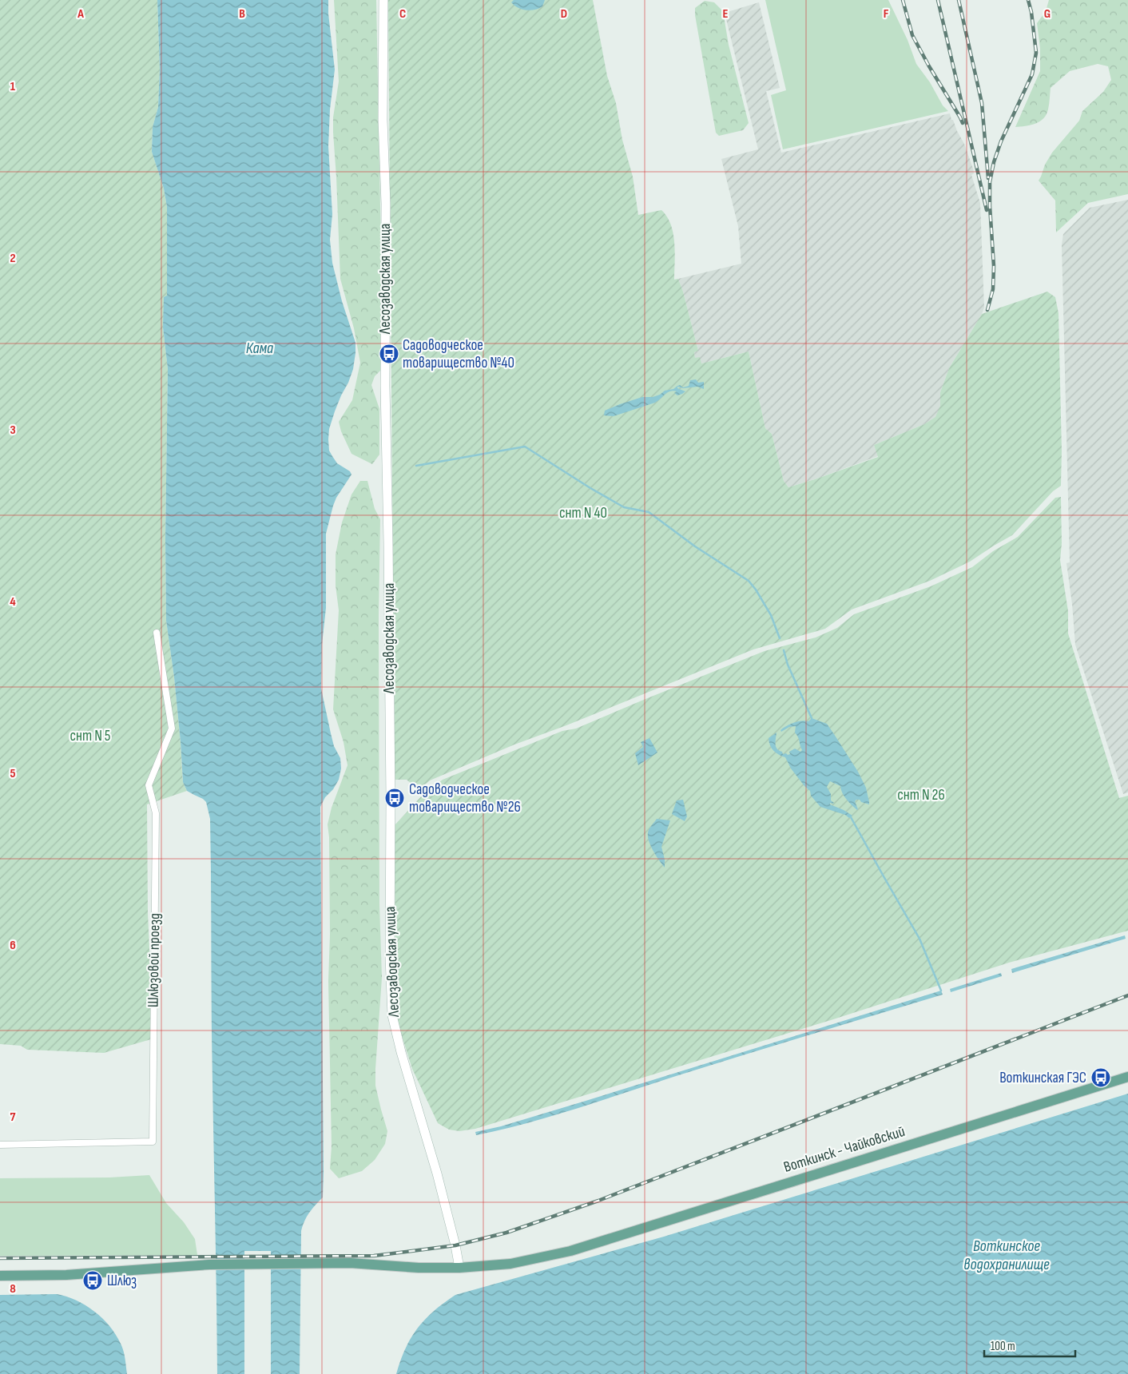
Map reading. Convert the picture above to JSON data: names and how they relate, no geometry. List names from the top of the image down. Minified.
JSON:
{"streets":{"main road":["Воткинск - Чайковский"],"street":["Лесозаводская улица","Шлюзовой проезд"]},"crossings":[["Лесозаводская улица","Воткинск - Чайковский"]],"water":["Кама","Воткинское водохранилище"],"parks":["снт N 40","снт N 5","снт N 26"],"places":{"bus stop":["Садоводческое товарищество №40","Садоводческое товарищество №26","Воткинская ГЭС","Шлюз"]},"scale_bar":"100 m","grid":{"columns":["A","B","C","D","E","F","G"],"rows":["1","2","3","4","5","6","7","8"]}}
